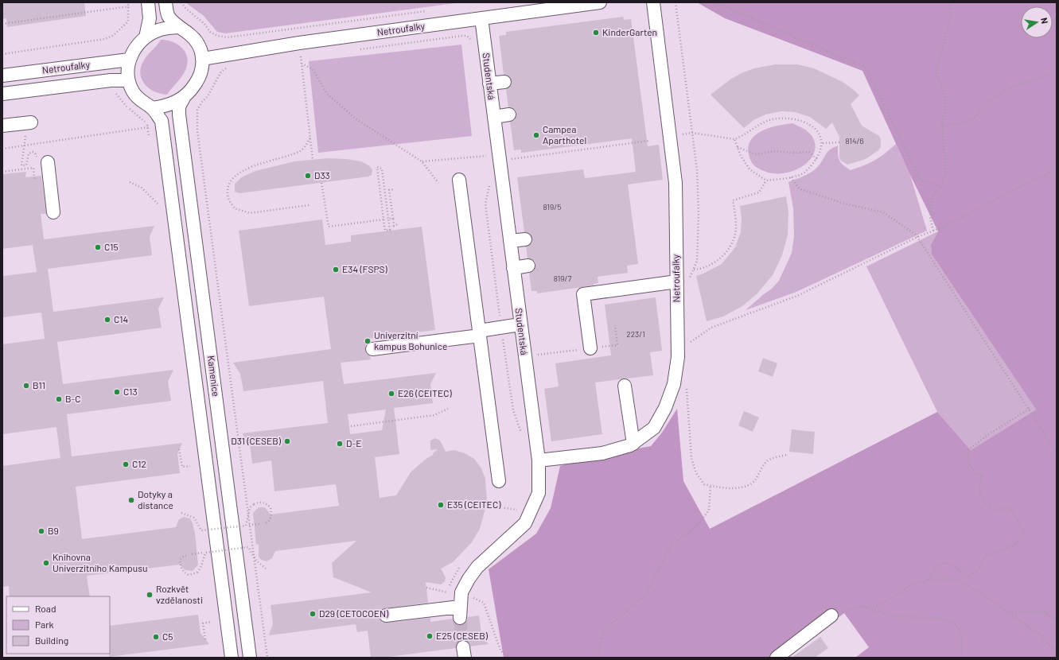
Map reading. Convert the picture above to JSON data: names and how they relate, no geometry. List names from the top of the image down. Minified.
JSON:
{"streets":{"street":["Netroufalky","Studentská","Kamenice"]},"crossings":[["Netroufalky","Studentská"],["Netroufalky","Kamenice"]],"places":["KinderGarten","Campea Aparthotel","D33","C15","E34 (FSPS)","C14","Univerzitní kampus Bohunice","B11","C13","E26 (CEITEC)","B-C","D31 (CESEB)","D-E","C12","Dotyky a distance","E35 (CEITEC)","B9","Knihovna Univerzitního Kampusu","Rozkvět vzdělanosti","D29 (CETOCOEN)","E25 (CESEB)","C5"],"house_numbers":["814/6","819/5","819/7","223/1"],"legend":["Road","Park","Building"],"north":"right"}
